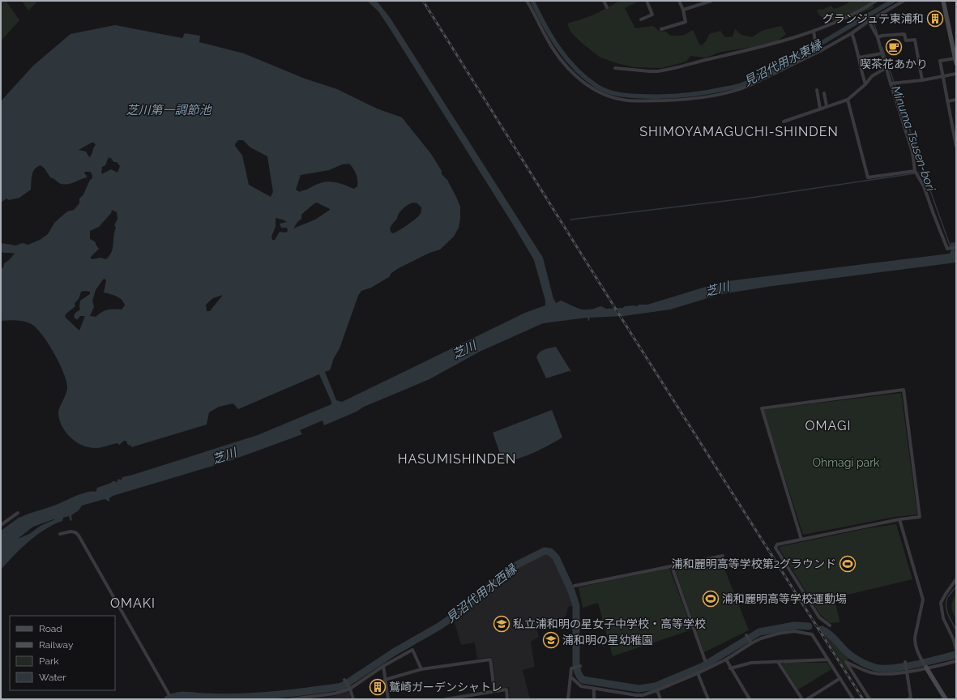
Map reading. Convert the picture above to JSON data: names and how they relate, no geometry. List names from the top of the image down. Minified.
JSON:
{"districts":["SHIMOYAMAGUCHI-SHINDEN","OMAGI","HASUMISHINDEN","OMAKI"],"water":["見沼代用水東縁","芝川第一調節池","Minuma Tsusen-bori","芝川","見沼代用水西縁"],"parks":["Ohmagi park"],"places":{"building":["グランジュテ東浦和","鷲崎ガーデンシャトレ"],"cafe":["喫茶花あかり"],"sports":["浦和麗明高等学校第2グラウンド","浦和麗明高等学校運動場"],"school or university":["私立浦和明の星女子中学校・高等学校","浦和明の星幼稚園"]},"legend":["Road","Railway","Park","Water"]}
